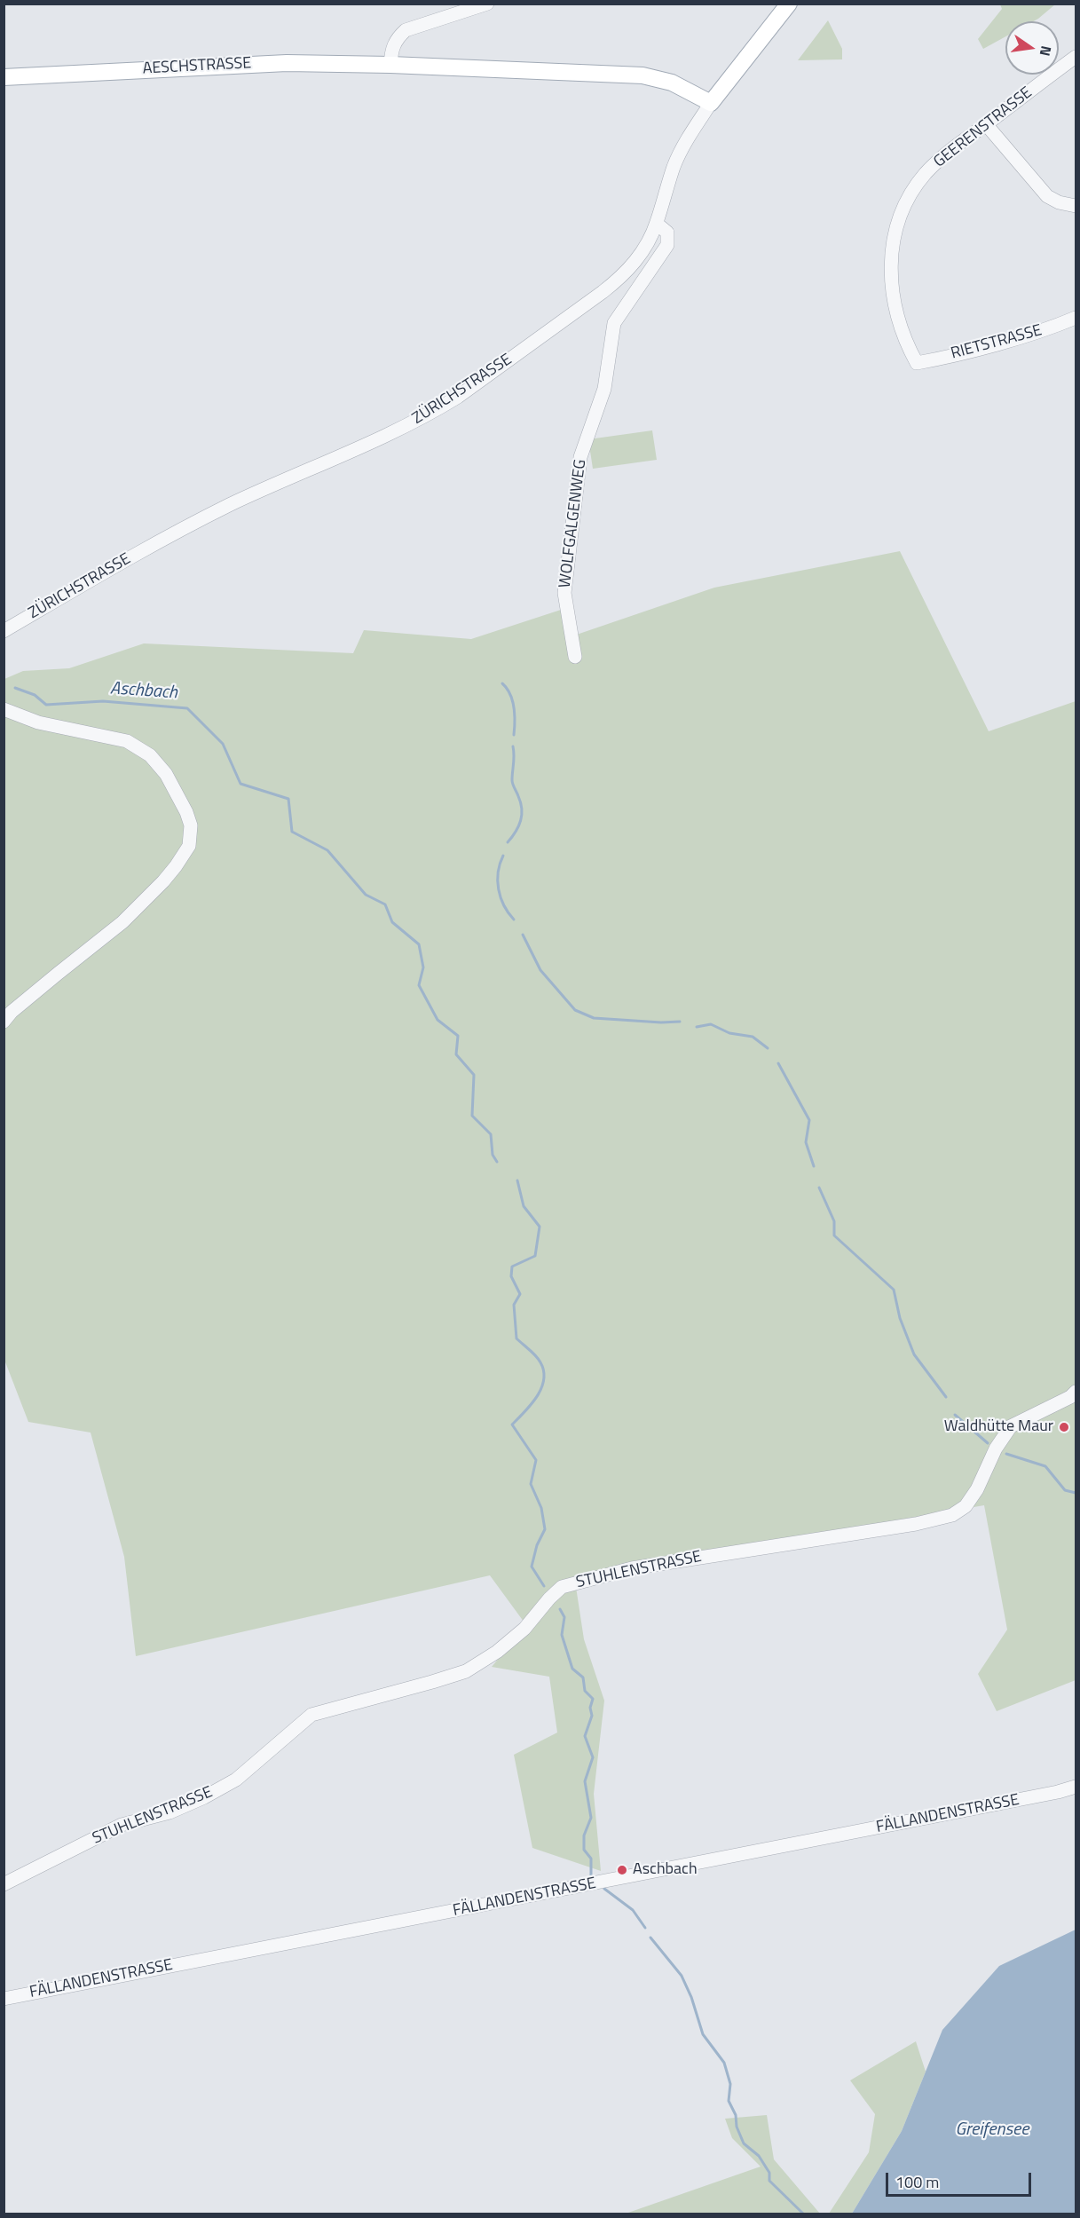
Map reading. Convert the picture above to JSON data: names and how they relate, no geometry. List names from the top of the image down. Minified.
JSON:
{"streets":{"main road":["AESCHSTRASSE","ZÜRICHSTRASSE"],"street":["GEERENSTRASSE","RIETSTRASSE","WOLFGALGENWEG","STUHLENSTRASSE","FÄLLANDENSTRASSE"]},"crossings":[["AESCHSTRASSE","ZÜRICHSTRASSE"],["GEERENSTRASSE","RIETSTRASSE"],["ZÜRICHSTRASSE","WOLFGALGENWEG"]],"water":["Aschbach","Greifensee"],"places":["Waldhütte Maur","Aschbach"],"scale_bar":"100 m","north":"right"}
